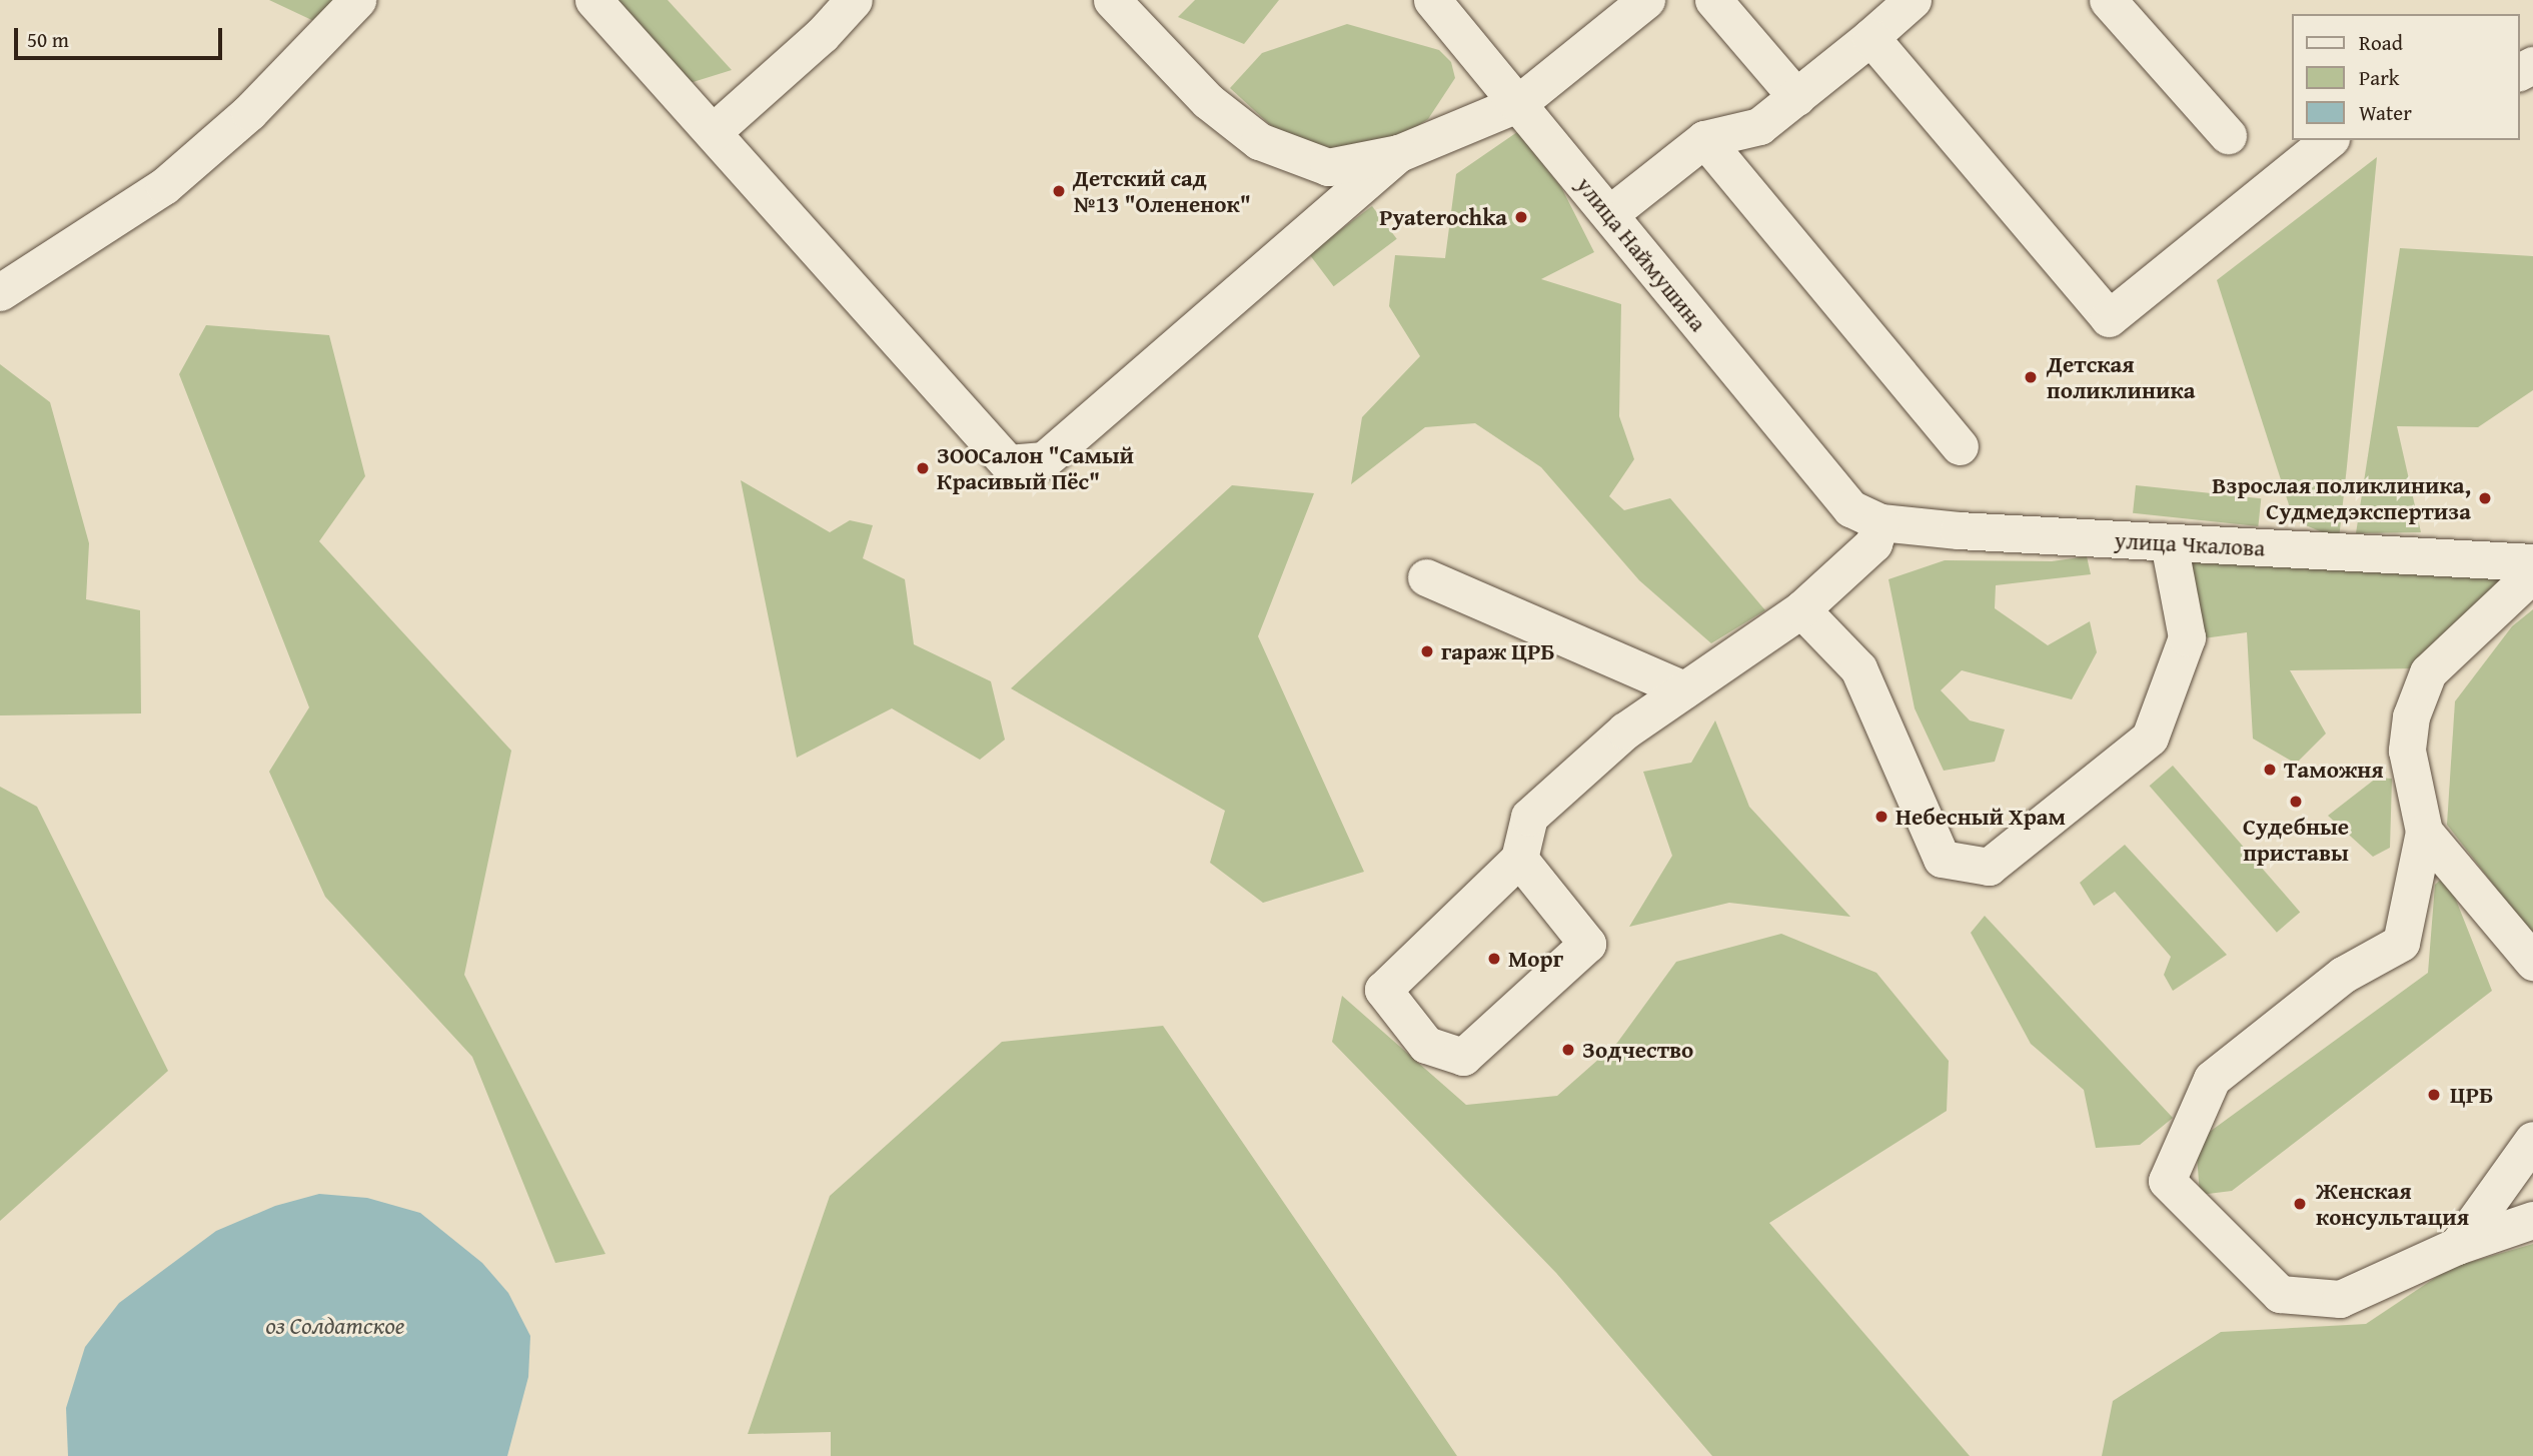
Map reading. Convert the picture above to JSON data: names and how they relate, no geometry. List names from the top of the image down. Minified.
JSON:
{"streets":{"street":["улица Наймушина","улица Чкалова"]},"crossings":[["улица Наймушина","улица Чкалова"]],"water":["оз Солдатское"],"places":["Детский сад №13 \"Олененок\"","Pyaterochka","Детская поликлиника","ЗООСалон \"Самый Красивый Пёс\"","Взрослая поликлиника, Судмедэкспертиза","гараж ЦРБ","Таможня","Судебные приставы","Небесный Храм","Морг","Зодчество","ЦРБ","Женская консультация"],"legend":["Road","Park","Water"],"scale_bar":"50 m"}
